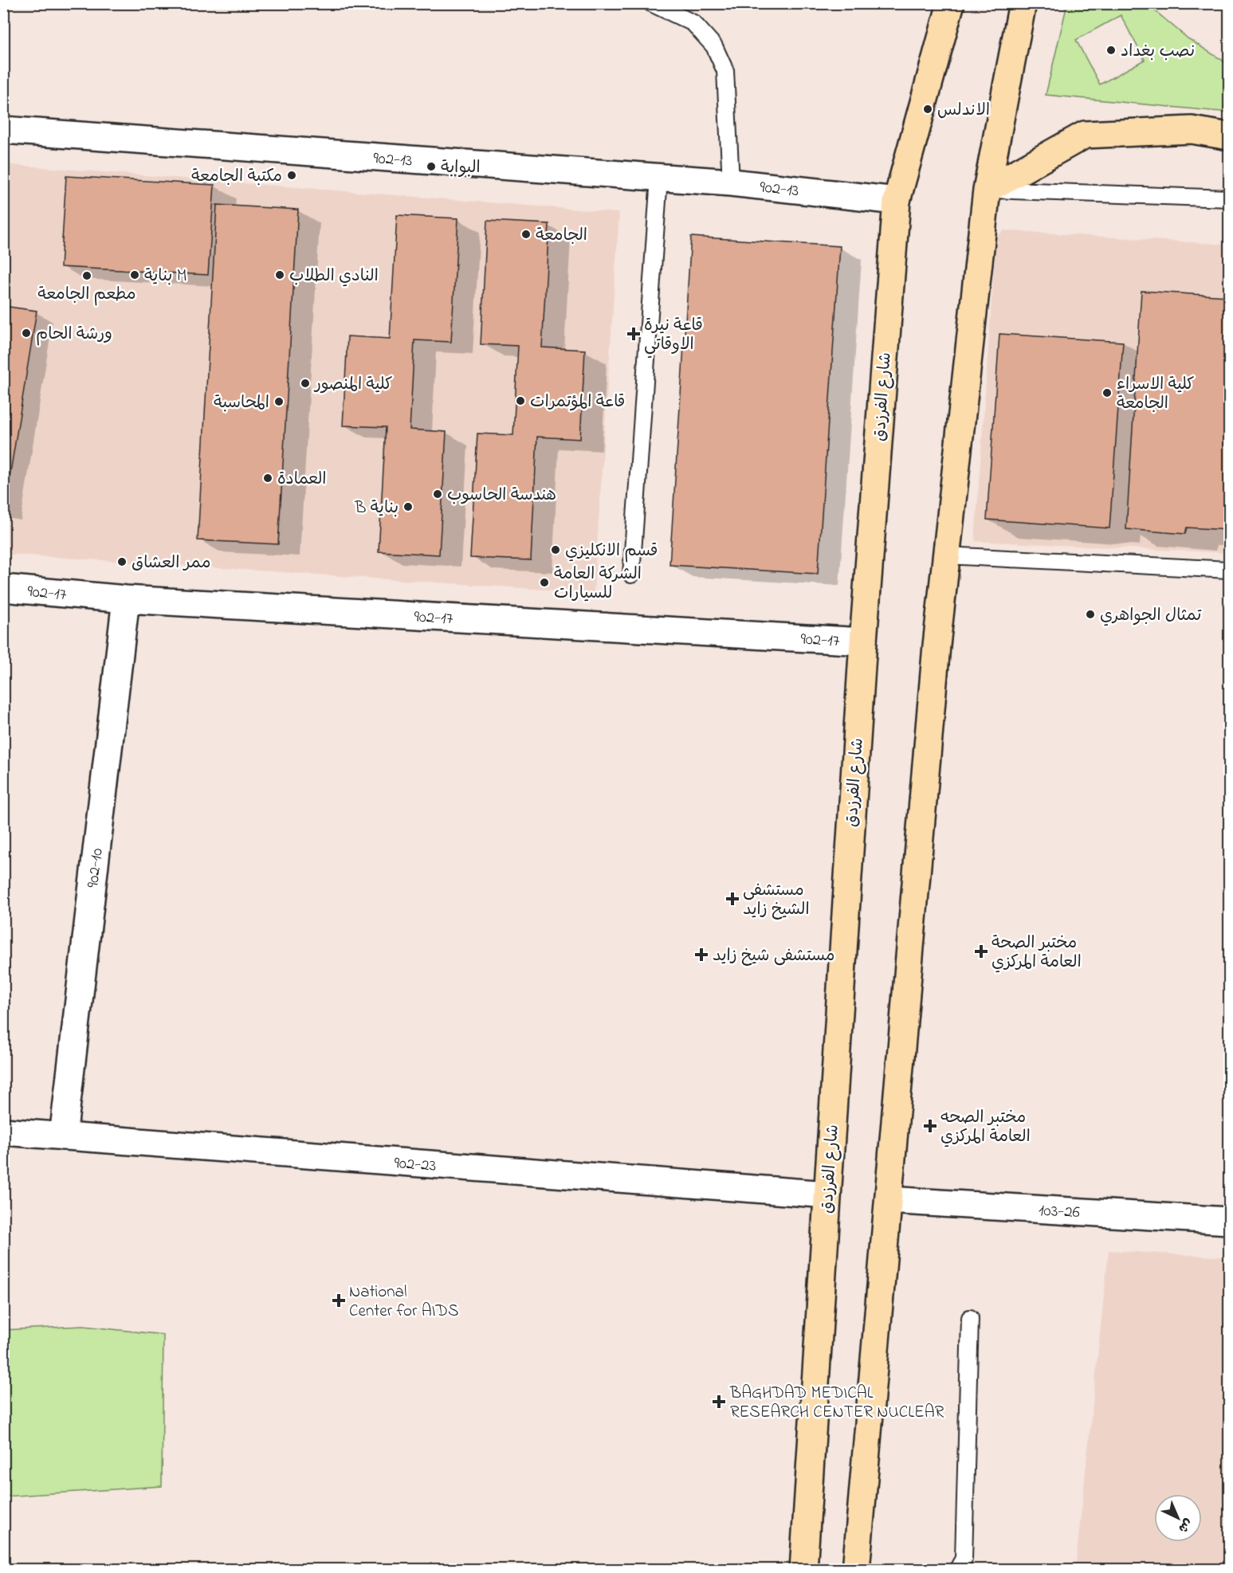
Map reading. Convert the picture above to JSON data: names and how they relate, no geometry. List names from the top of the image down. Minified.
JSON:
{"streets":{"main road":["شارع الفرزدق"],"street":["902-13","902-17","902-10","902-23","103-26"]},"crossings":[["902-13","شارع الفرزدق"],["شارع الفرزدق","902-17"],["شارع الفرزدق","902-23"],["902-17","902-10"],["902-10","902-23"]],"places":{"other":["نصب بغداد","الاندلس","البوابة","مكتبة الجامعة","الجامعة","بناية M","النادي الطلاب","مطعم الجامعة","ورشة الحام","كلية المنصور","كلية الاسراء الجامعة","قاعة المؤتمرات","المحاسبة","العمادة","هندسة الحاسوب","B بناية","قسم الانكليزي","ممر العشاق","الشركة العامة للسيارات","تمثال الجواهري"],"health":["قاعة نيرة الاوقاتي","مستشفى الشيخ زايد","مختبر الصحة العامة المركزي","مستشفى شيخ زايد","مختبر الصحه العامة المركزي","National Center for AIDS","BAGHDAD MEDICAL RESEARCH CENTER NUCLEAR"]},"north":"bottom right"}
